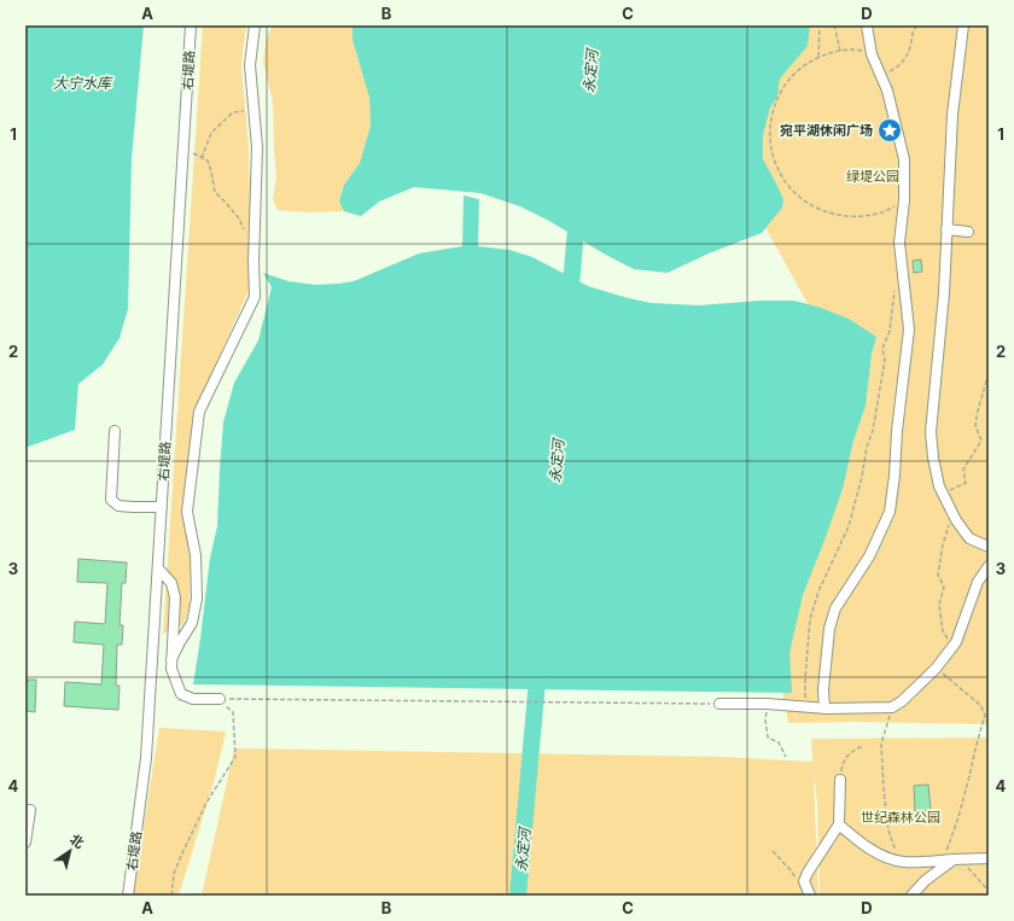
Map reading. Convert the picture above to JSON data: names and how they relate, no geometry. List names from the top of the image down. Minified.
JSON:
{"streets":{"street":["右堤路"]},"water":["永定河","大宁水库"],"parks":["绿堤公园","世纪森林公园"],"places":{"place":["宛平湖休闲广场"]},"north":"top right","grid":{"columns":["A","B","C","D"],"rows":["1","2","3","4"]}}
